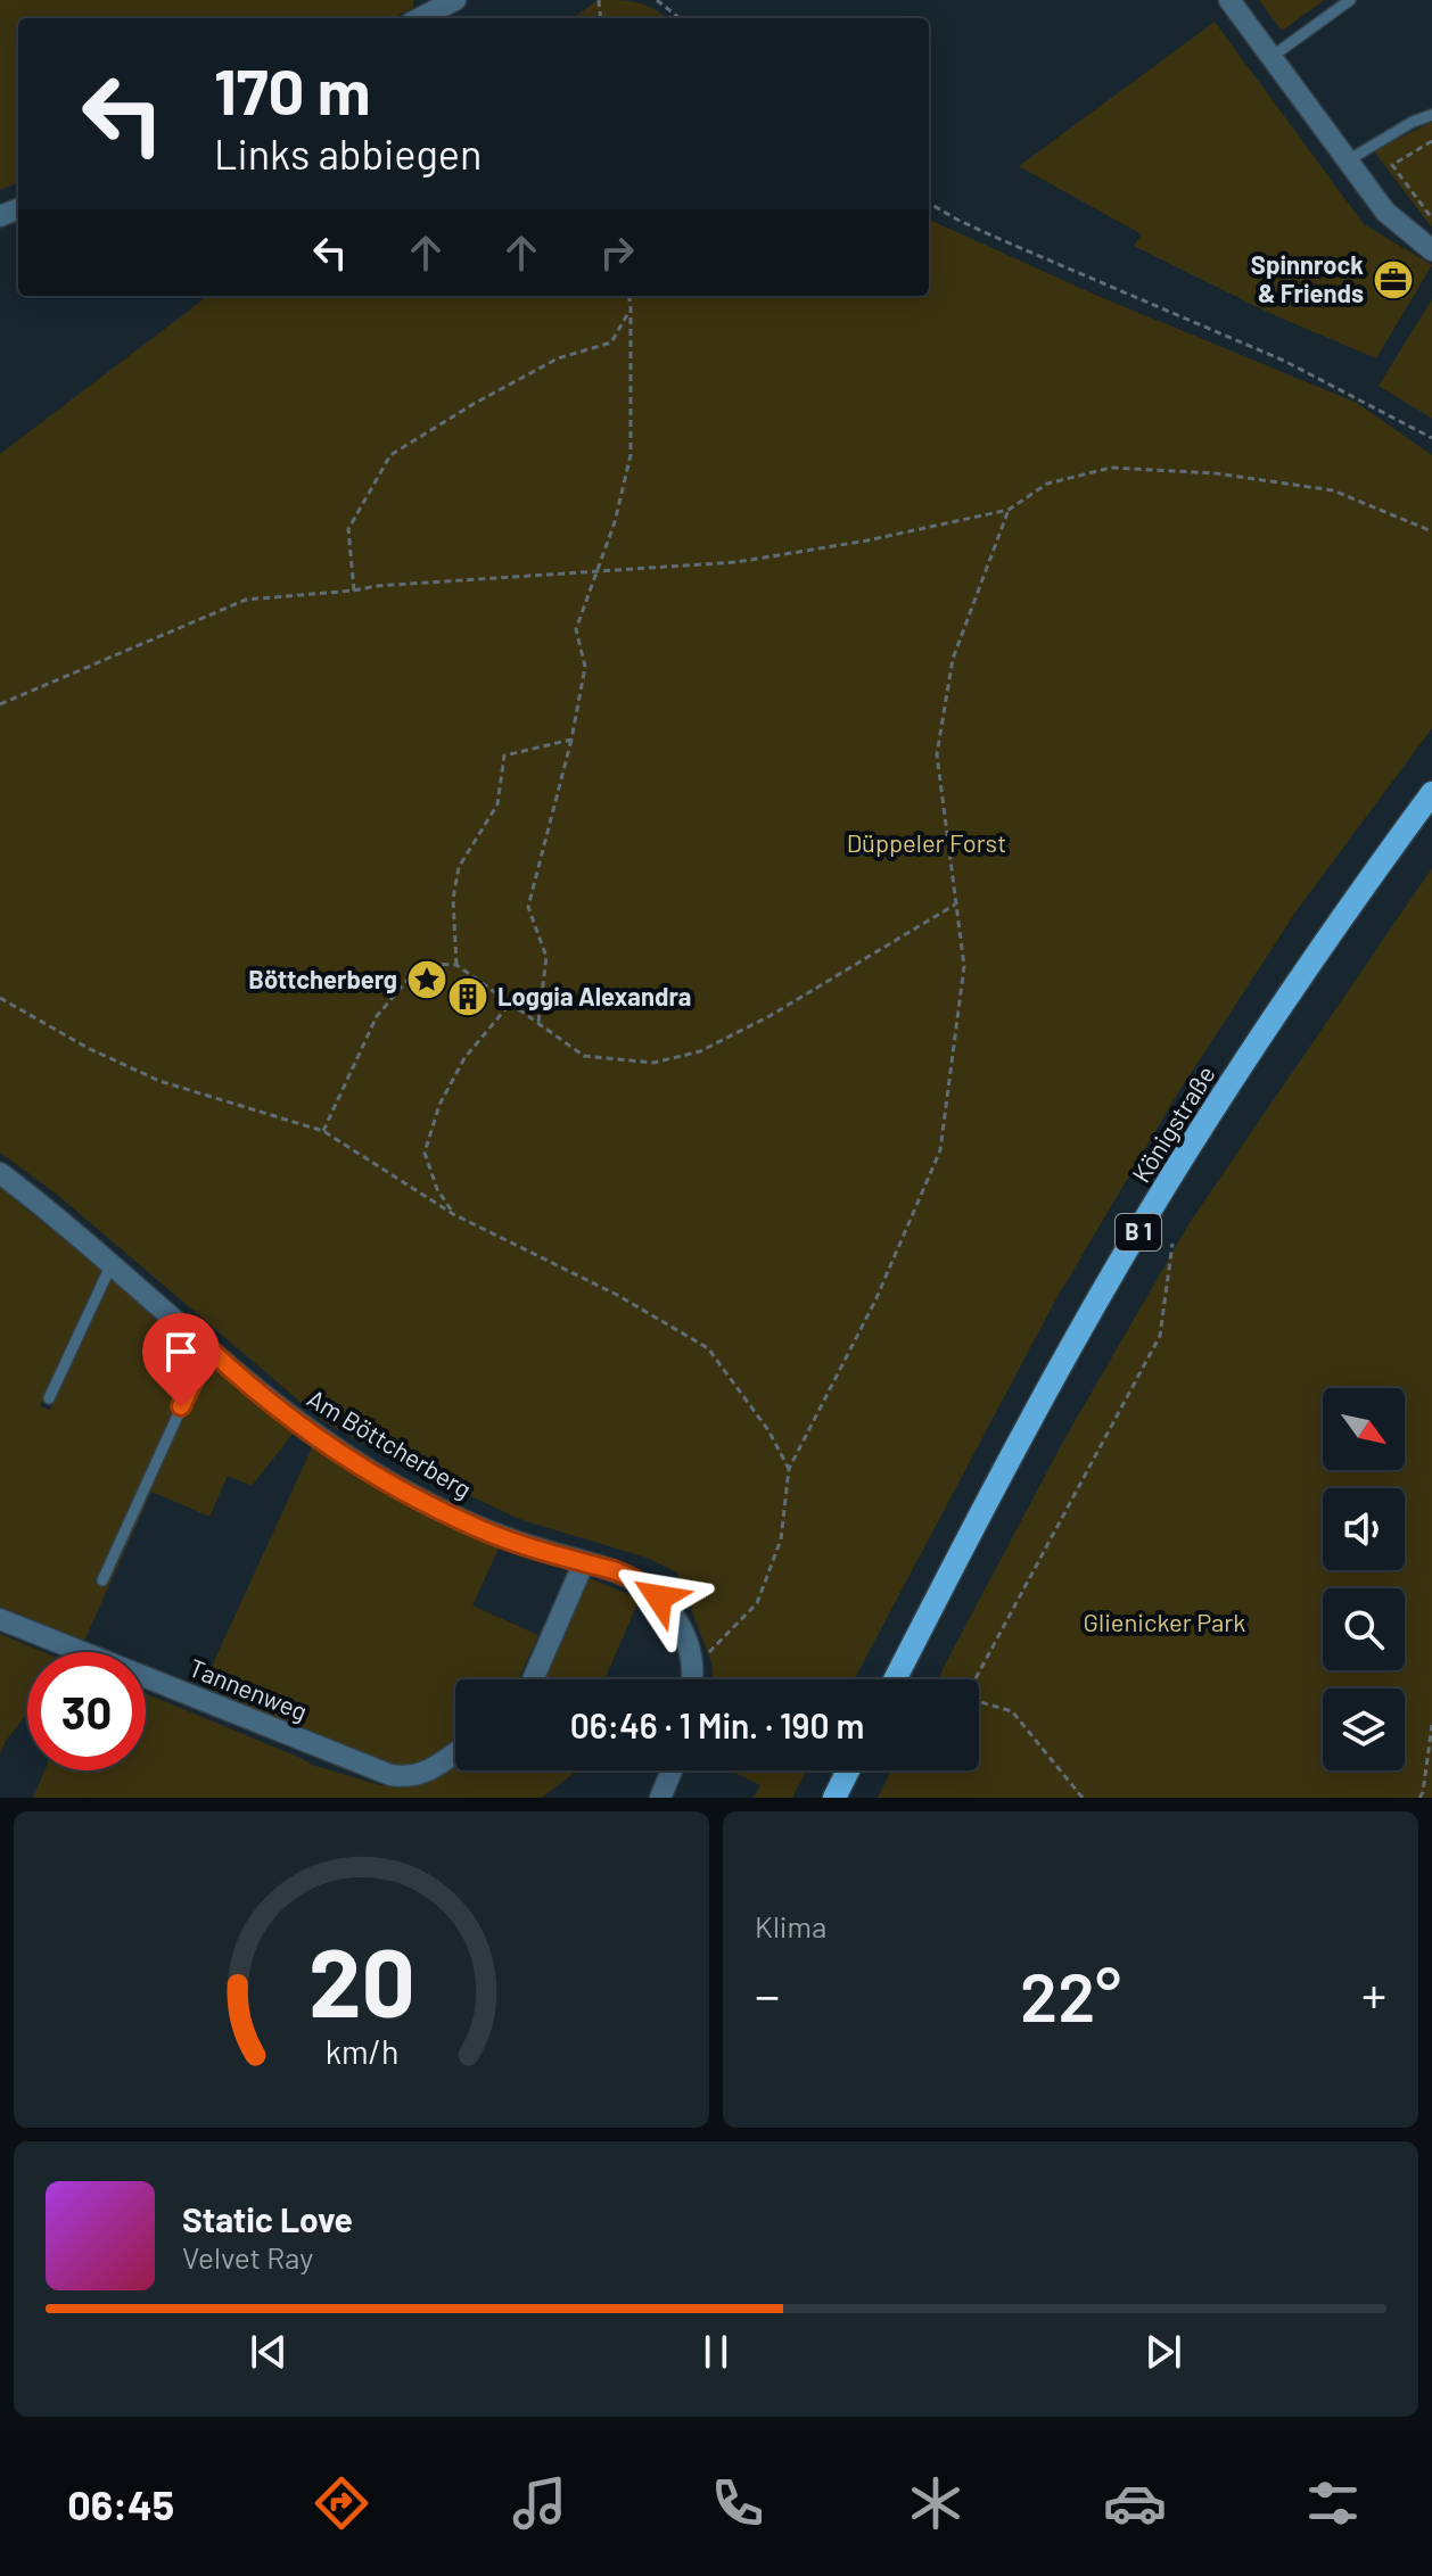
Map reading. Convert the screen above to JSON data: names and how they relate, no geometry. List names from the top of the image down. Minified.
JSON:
{"streets":{"main road":["Königstraße","B 1"],"street":["Am Böttcherberg","Tannenweg"]},"parks":["Düppeler Forst","Glienicker Park"],"places":{"office":["Spinnrock & Friends"],"place":["Böttcherberg"],"building":["Loggia Alexandra"]},"north":"bottom right","page":{"turn":["170 m","Links abbiegen"],"limit":"30","trip":"06:46 · 1 Min. · 190 m","tile":"Klima","heat":["−","22°","+"],"song":["Static Love","Velvet Ray"],"tabs":"06:45","gauge":["20","km/h"]}}
